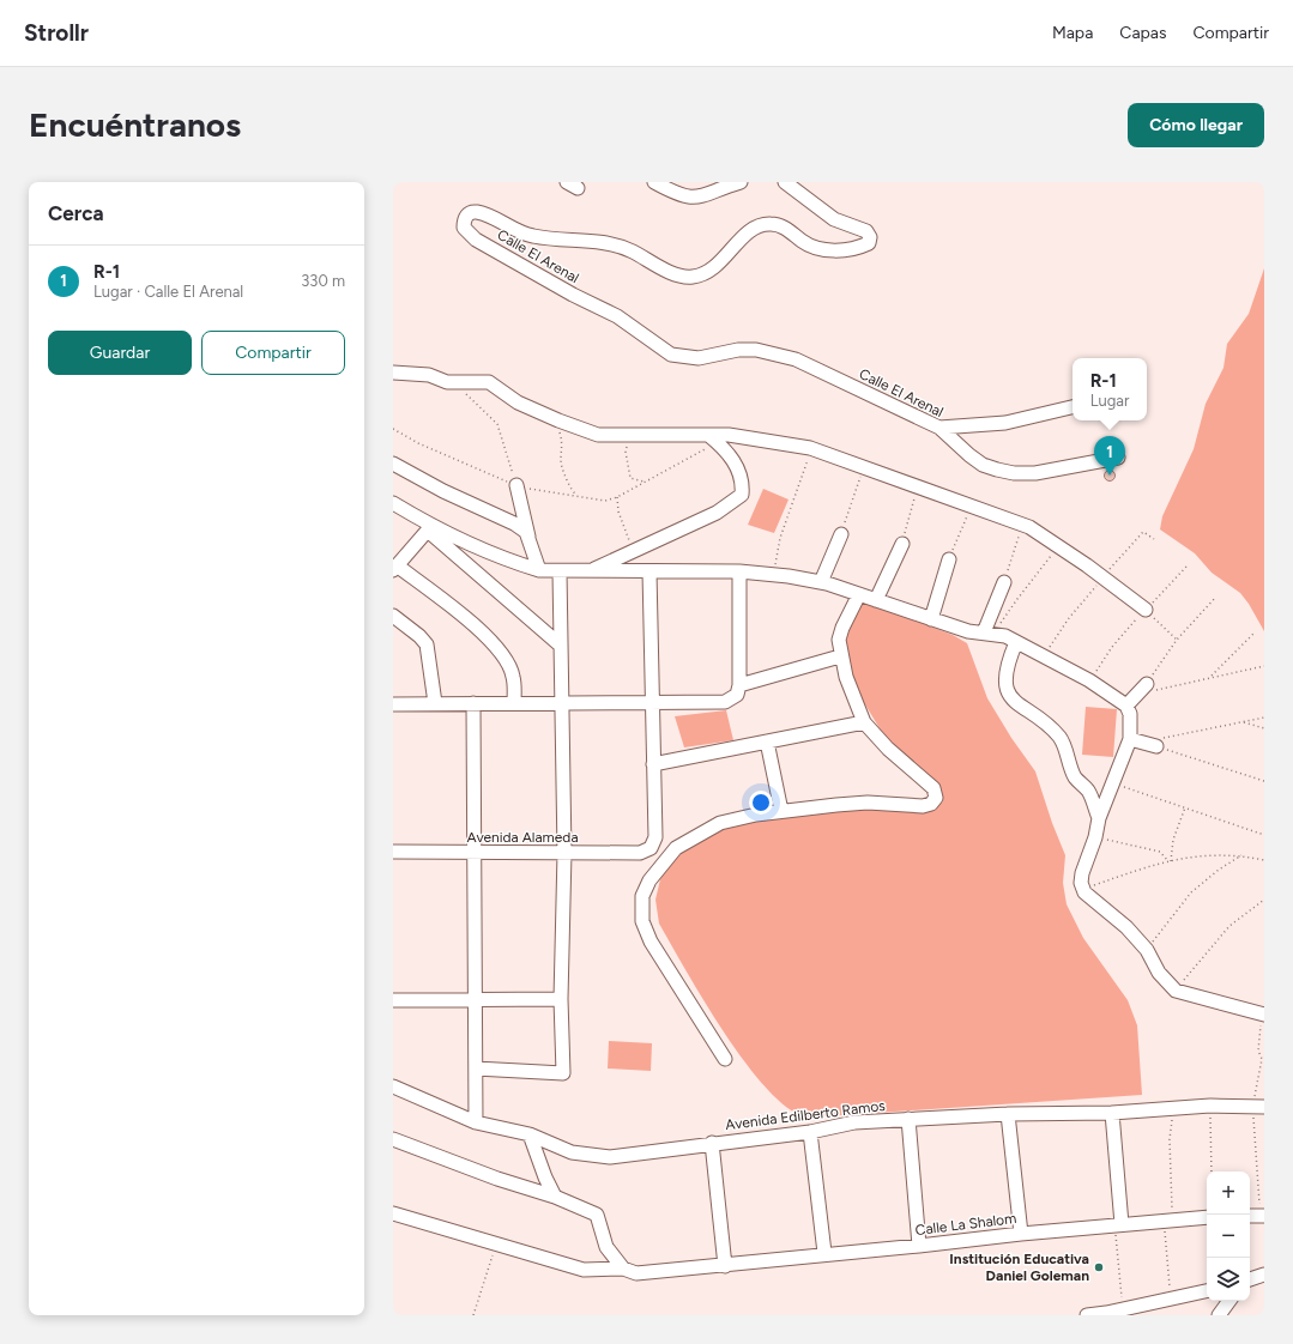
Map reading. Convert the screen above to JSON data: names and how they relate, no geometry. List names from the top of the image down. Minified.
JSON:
{"streets":{"street":["Calle El Arenal","Avenida Alameda","Avenida Edilberto Ramos","Calle La Shalom"]},"places":["Institución Educativa Daniel Goleman"],"page":{"header":"Strollr","nav":["Mapa","Capas","Compartir"],"buttons":["Cómo llegar",["Guardar","Compartir"]],"title":"Encuéntranos","heading":"Cerca","list":[{"mark":"1","name":"R-1","note":"Lugar · Calle El Arenal","value":"330 m"}],"popup":["R-1","Lugar"],"pins":"1","map_buttons":["+","−"]}}
